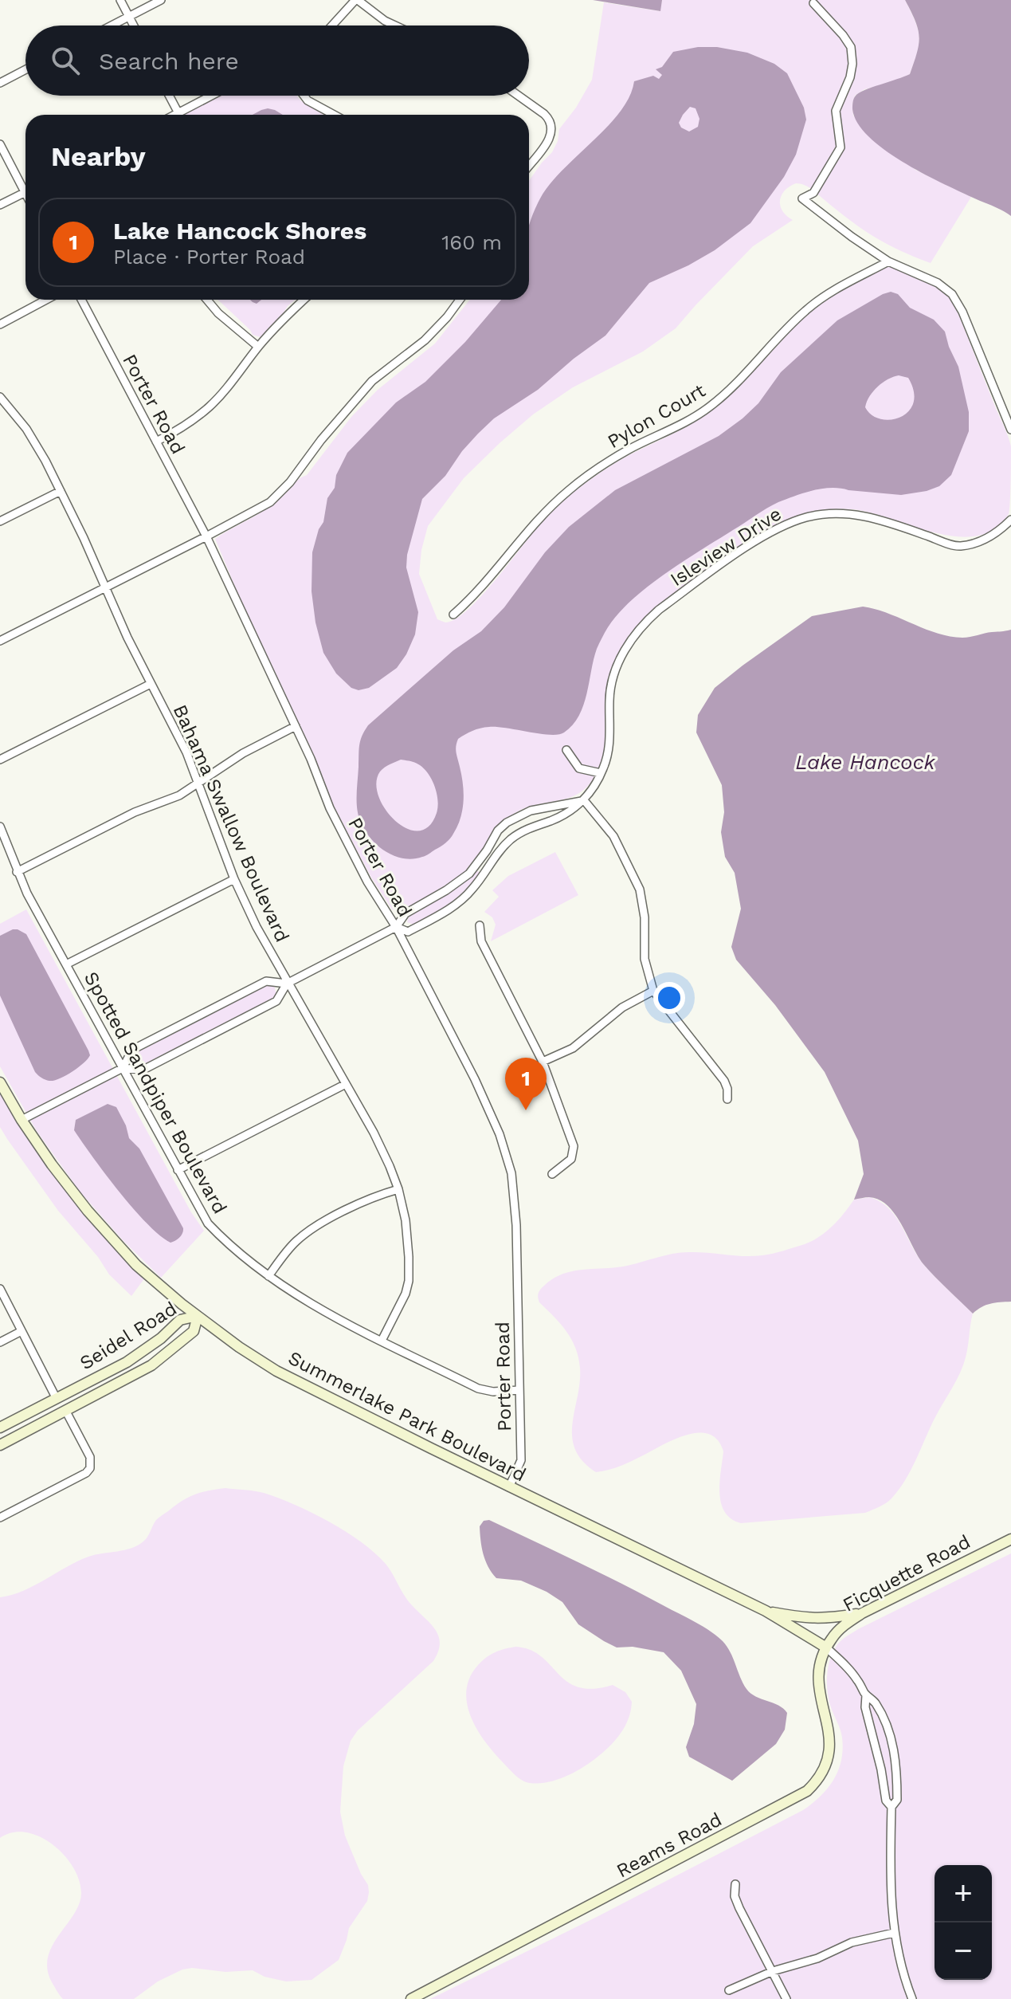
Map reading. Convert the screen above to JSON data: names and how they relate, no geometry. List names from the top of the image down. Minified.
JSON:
{"streets":{"main road":["Seidel Road","Summerlake Park Boulevard","Ficquette Road","Reams Road"],"street":["Porter Road","Pylon Court","Isleview Drive","Bahama Swallow Boulevard","Spotted Sandpiper Boulevard"]},"crossings":[["Porter Road","Isleview Drive"],["Porter Road","Spotted Sandpiper Boulevard"],["Porter Road","Summerlake Park Boulevard"],["Bahama Swallow Boulevard","Spotted Sandpiper Boulevard"],["Seidel Road","Summerlake Park Boulevard"],["Summerlake Park Boulevard","Ficquette Road"],["Summerlake Park Boulevard","Reams Road"],["Ficquette Road","Reams Road"]],"water":["Lake Hancock"],"page":{"search":"Search here","heading":"Nearby","list":[{"mark":"1","name":"Lake Hancock Shores","note":"Place · Porter Road","value":"160 m"}],"pins":"1","map_buttons":["+","−"]}}
